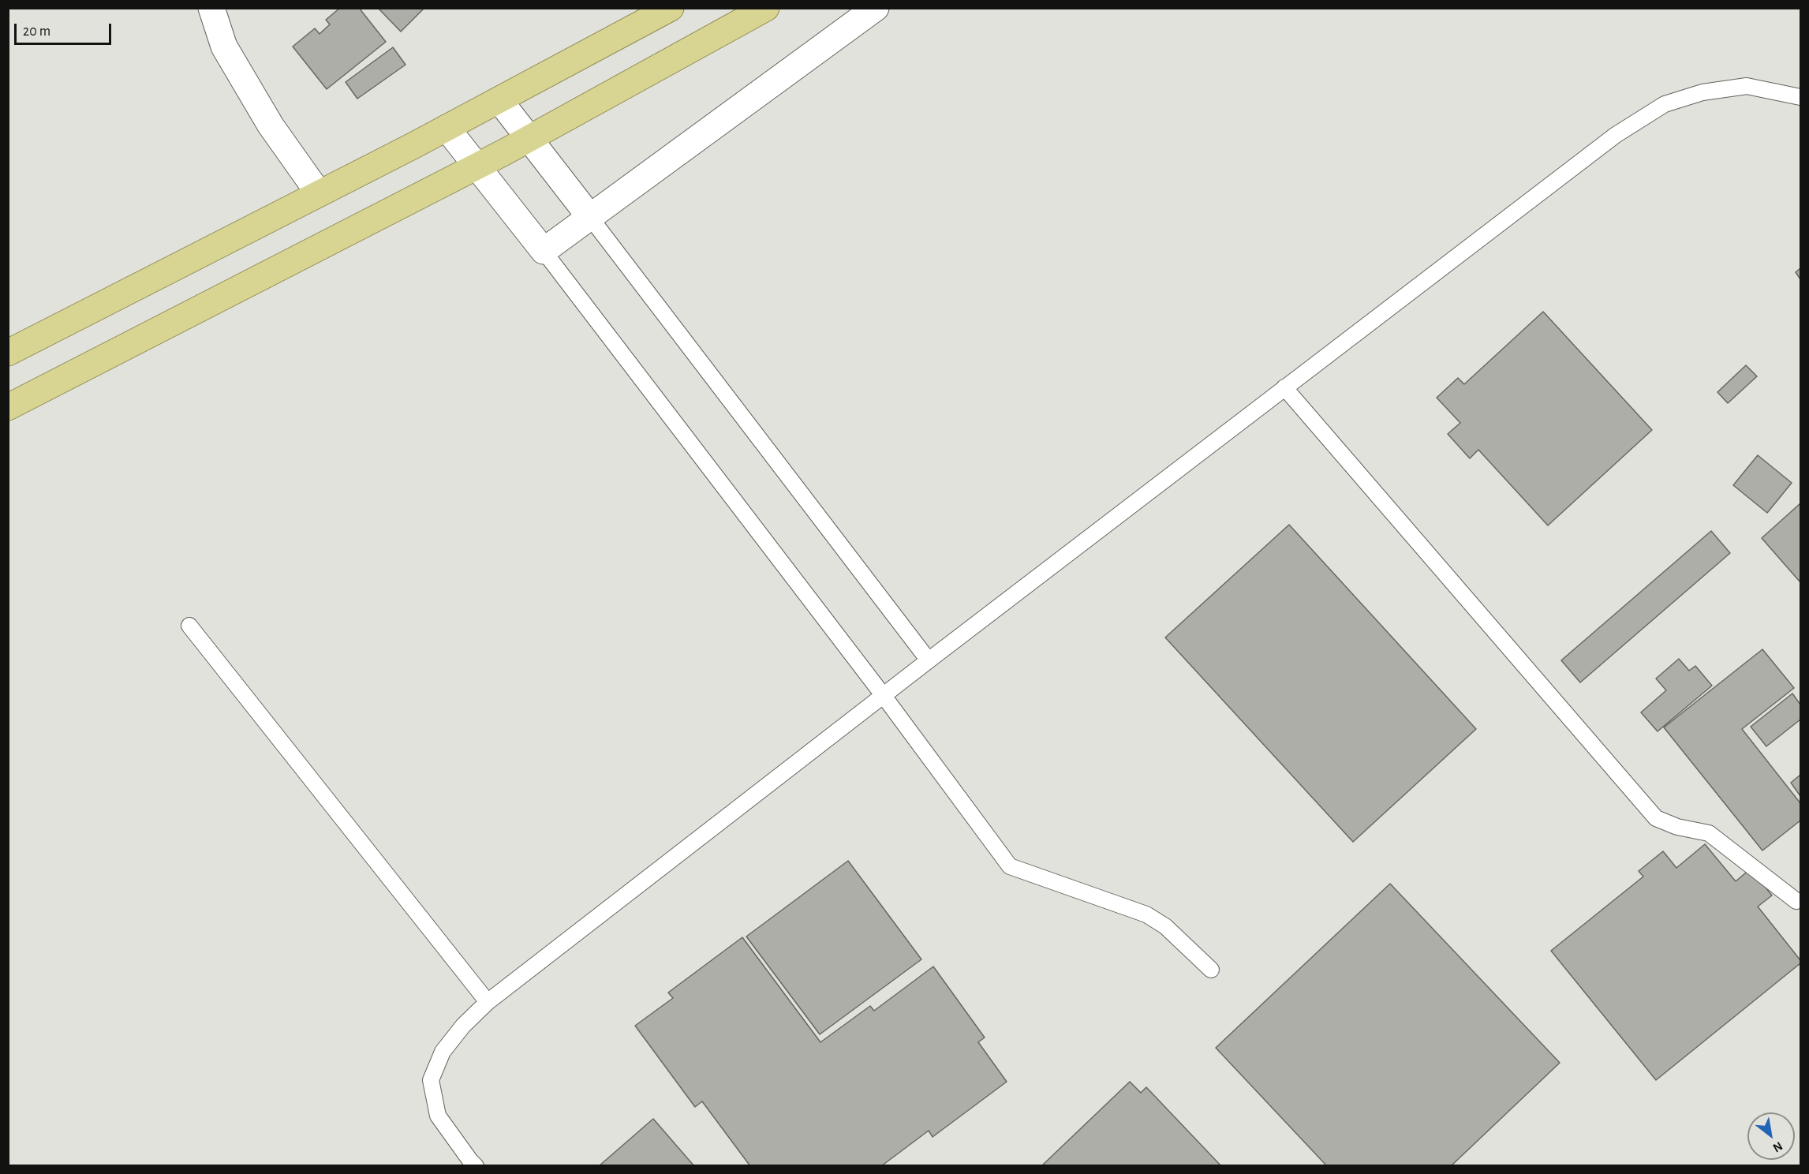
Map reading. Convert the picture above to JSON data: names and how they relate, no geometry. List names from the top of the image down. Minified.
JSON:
{"scale_bar":"20 m","north":"bottom right"}
